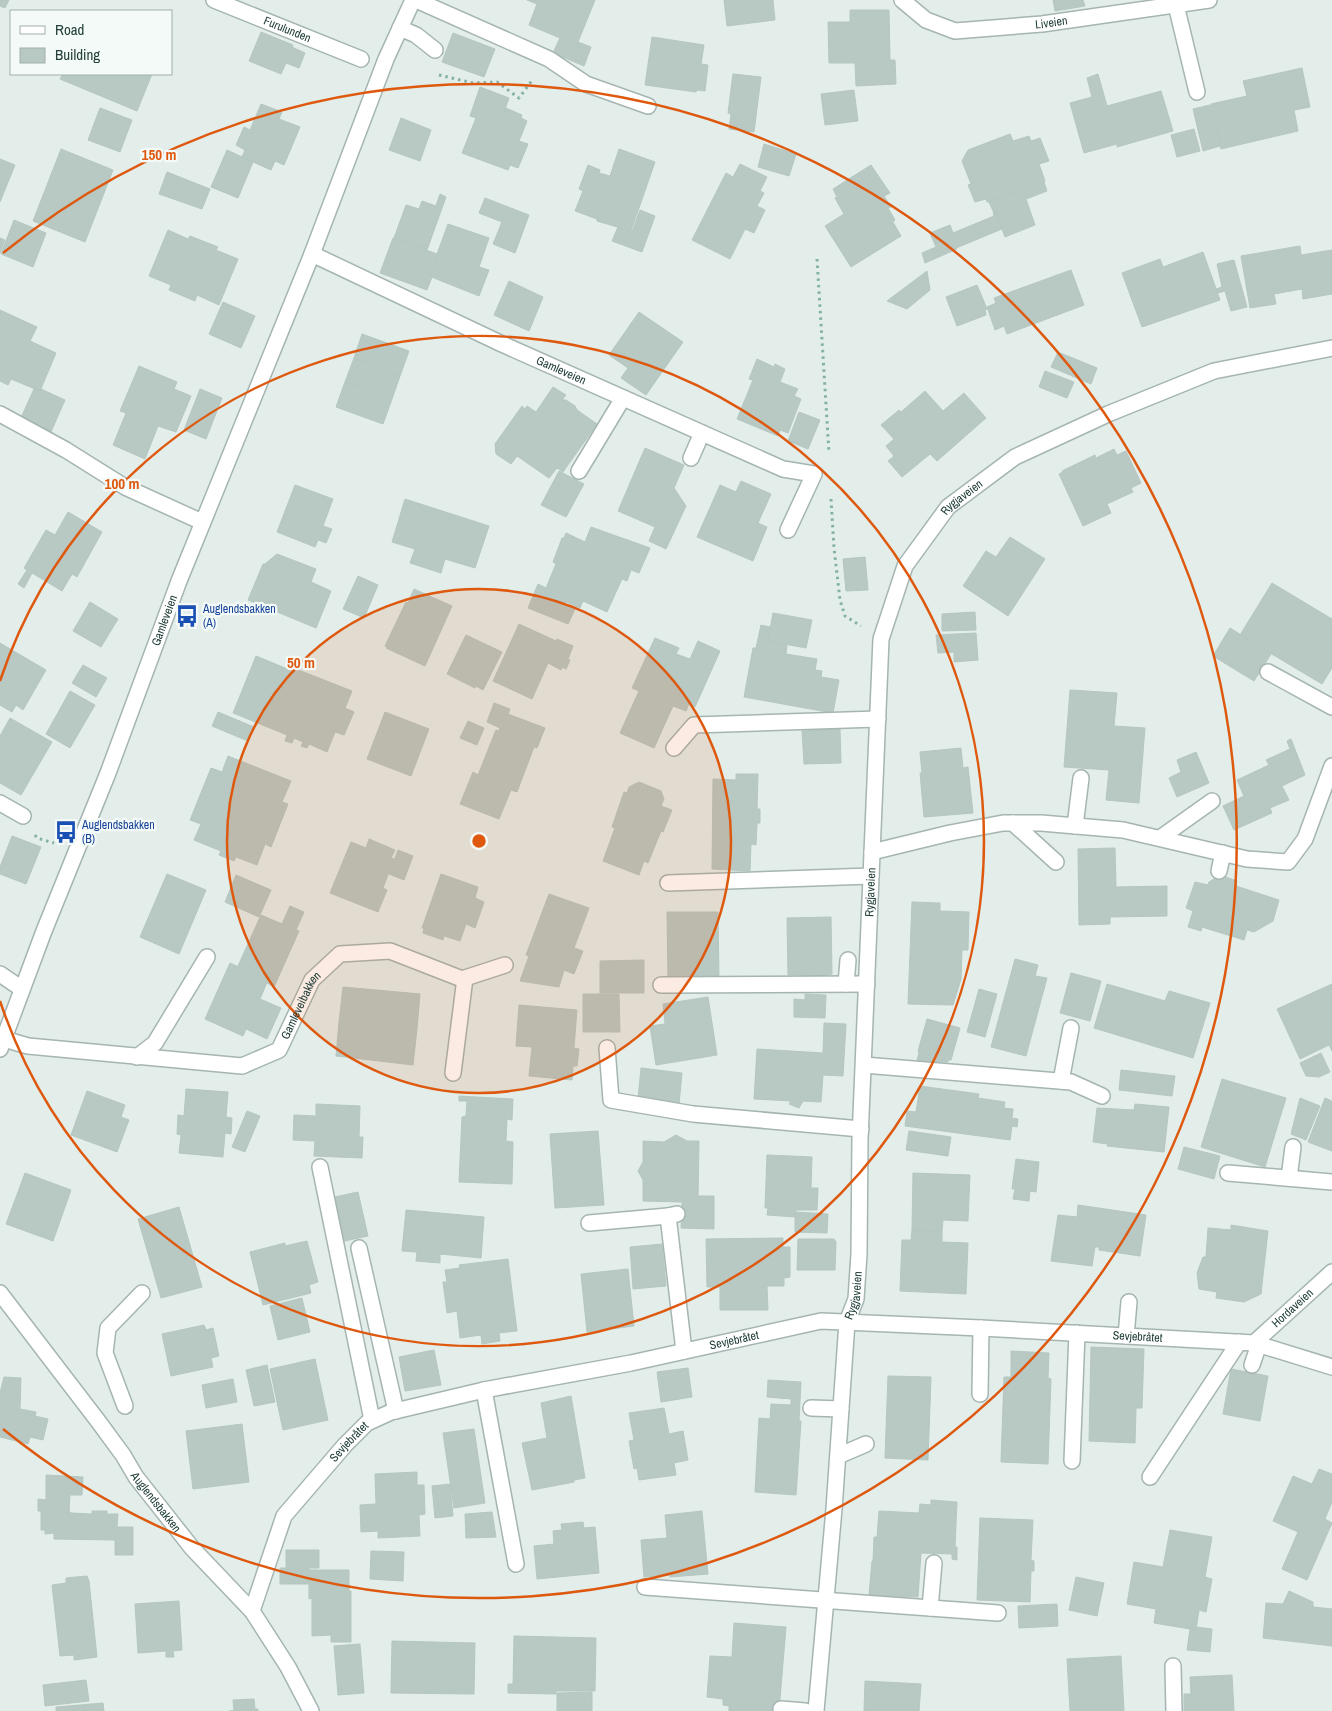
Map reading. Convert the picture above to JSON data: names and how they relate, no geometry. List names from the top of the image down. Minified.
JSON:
{"streets":{"street":["Liveien","Furulunden","Gamleveien","Rygjaveien","Gamleveibakken","Hordaveien","Sevjebråtet","Auglendsbakken"]},"crossings":[["Gamleveien","Gamleveibakken"],["Rygjaveien","Sevjebråtet"],["Hordaveien","Sevjebråtet"],["Sevjebråtet","Auglendsbakken"]],"places":{"bus stop":["Auglendsbakken (A)","Auglendsbakken (B)"]},"legend":["Road","Building"],"rings":["150 m","100 m","50 m"]}
